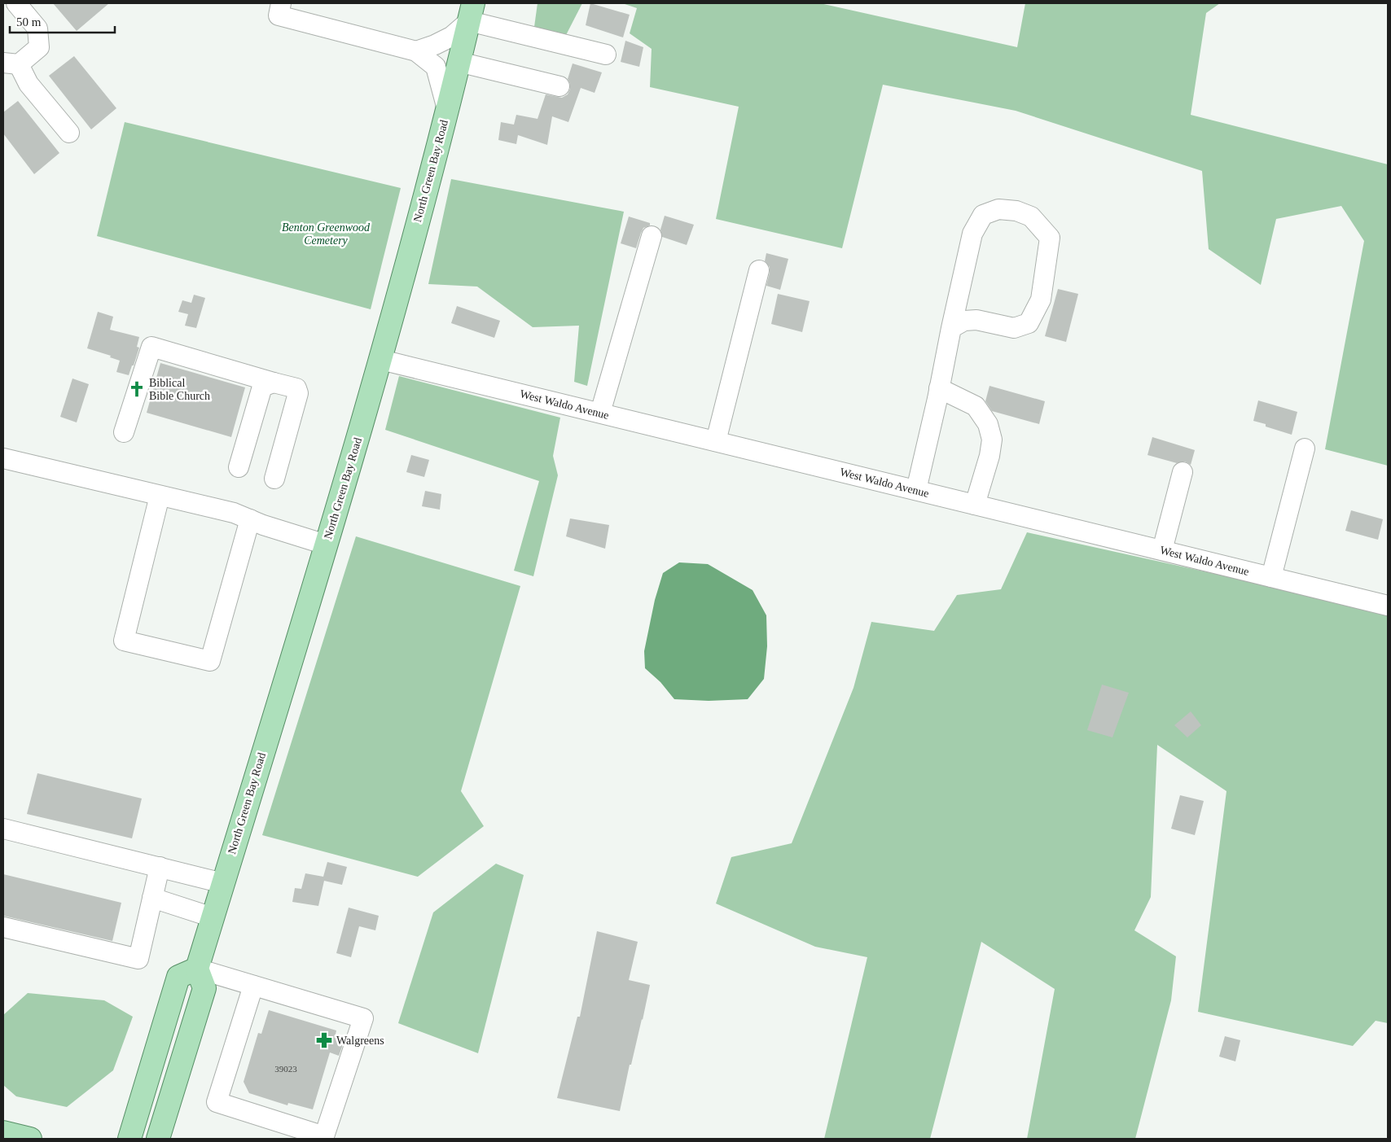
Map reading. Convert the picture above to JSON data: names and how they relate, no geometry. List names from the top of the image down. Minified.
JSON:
{"streets":{"main road":["North Green Bay Road"],"street":["West Waldo Avenue"]},"crossings":[["North Green Bay Road","West Waldo Avenue"]],"parks":["Benton Greenwood Cemetery"],"places":{"church":["Biblical Bible Church"],"pharmacy":["Walgreens"]},"house_numbers":["39023"],"scale_bar":"50 m"}
